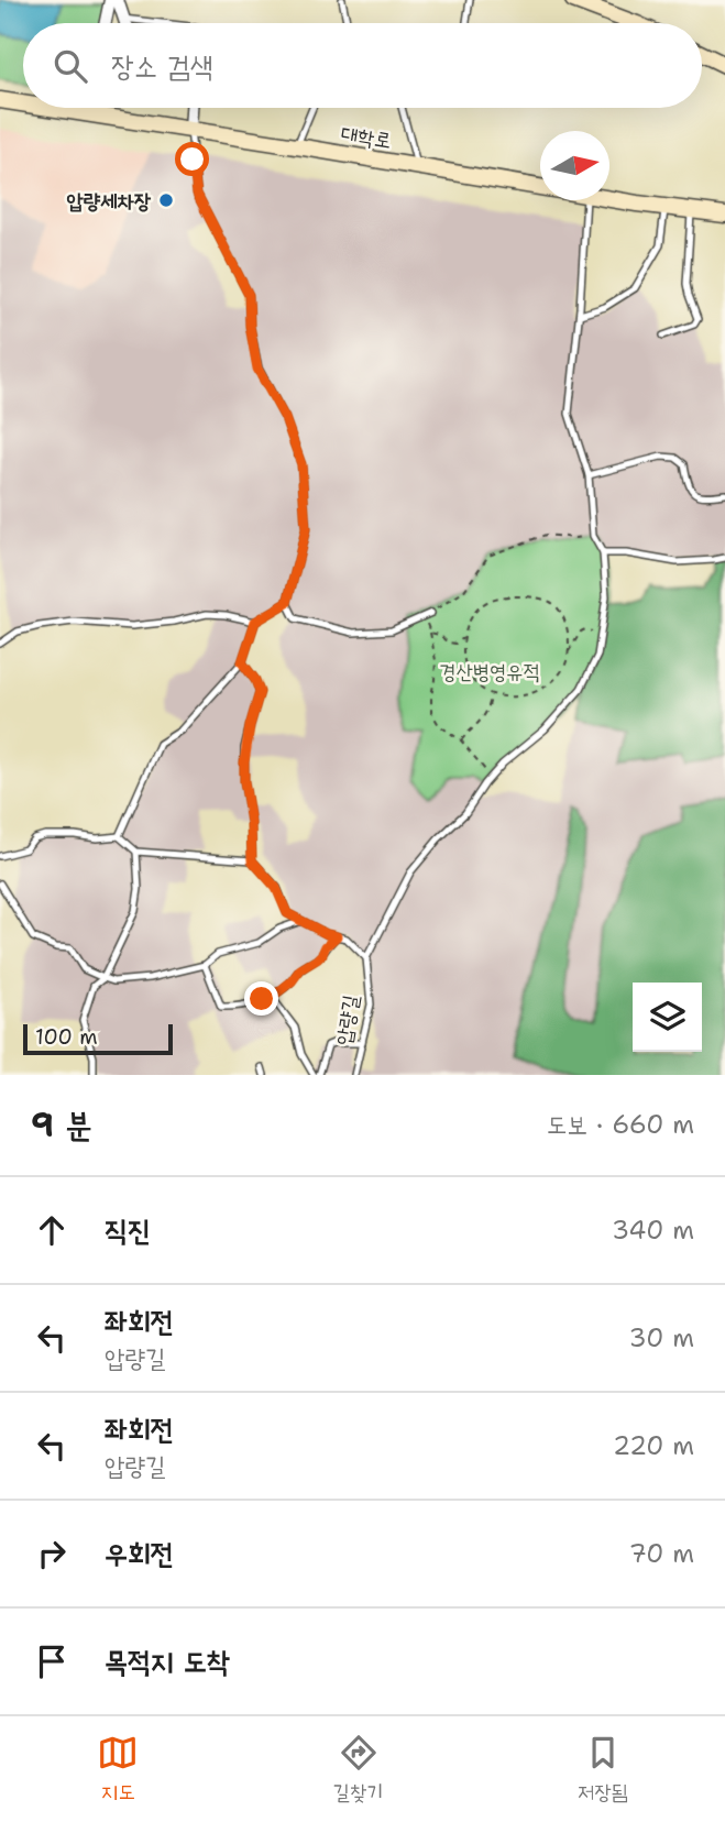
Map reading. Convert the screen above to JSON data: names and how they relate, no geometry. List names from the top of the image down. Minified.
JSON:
{"streets":{"main road":["대학로"],"lane":["압량길"]},"parks":["경산병영유적"],"places":["압량세차장"],"scale_bar":"100 m","north":"right","page":{"search":"장소 검색","scale":"100 m","heading":["9 분","도보 · 660 m"],"list":[["직진","340 m"],["좌회전","압량길","30 m"],["좌회전","압량길","220 m"],["우회전","70 m"],"목적지 도착"],"nav":["지도","길찾기","저장됨"]}}
